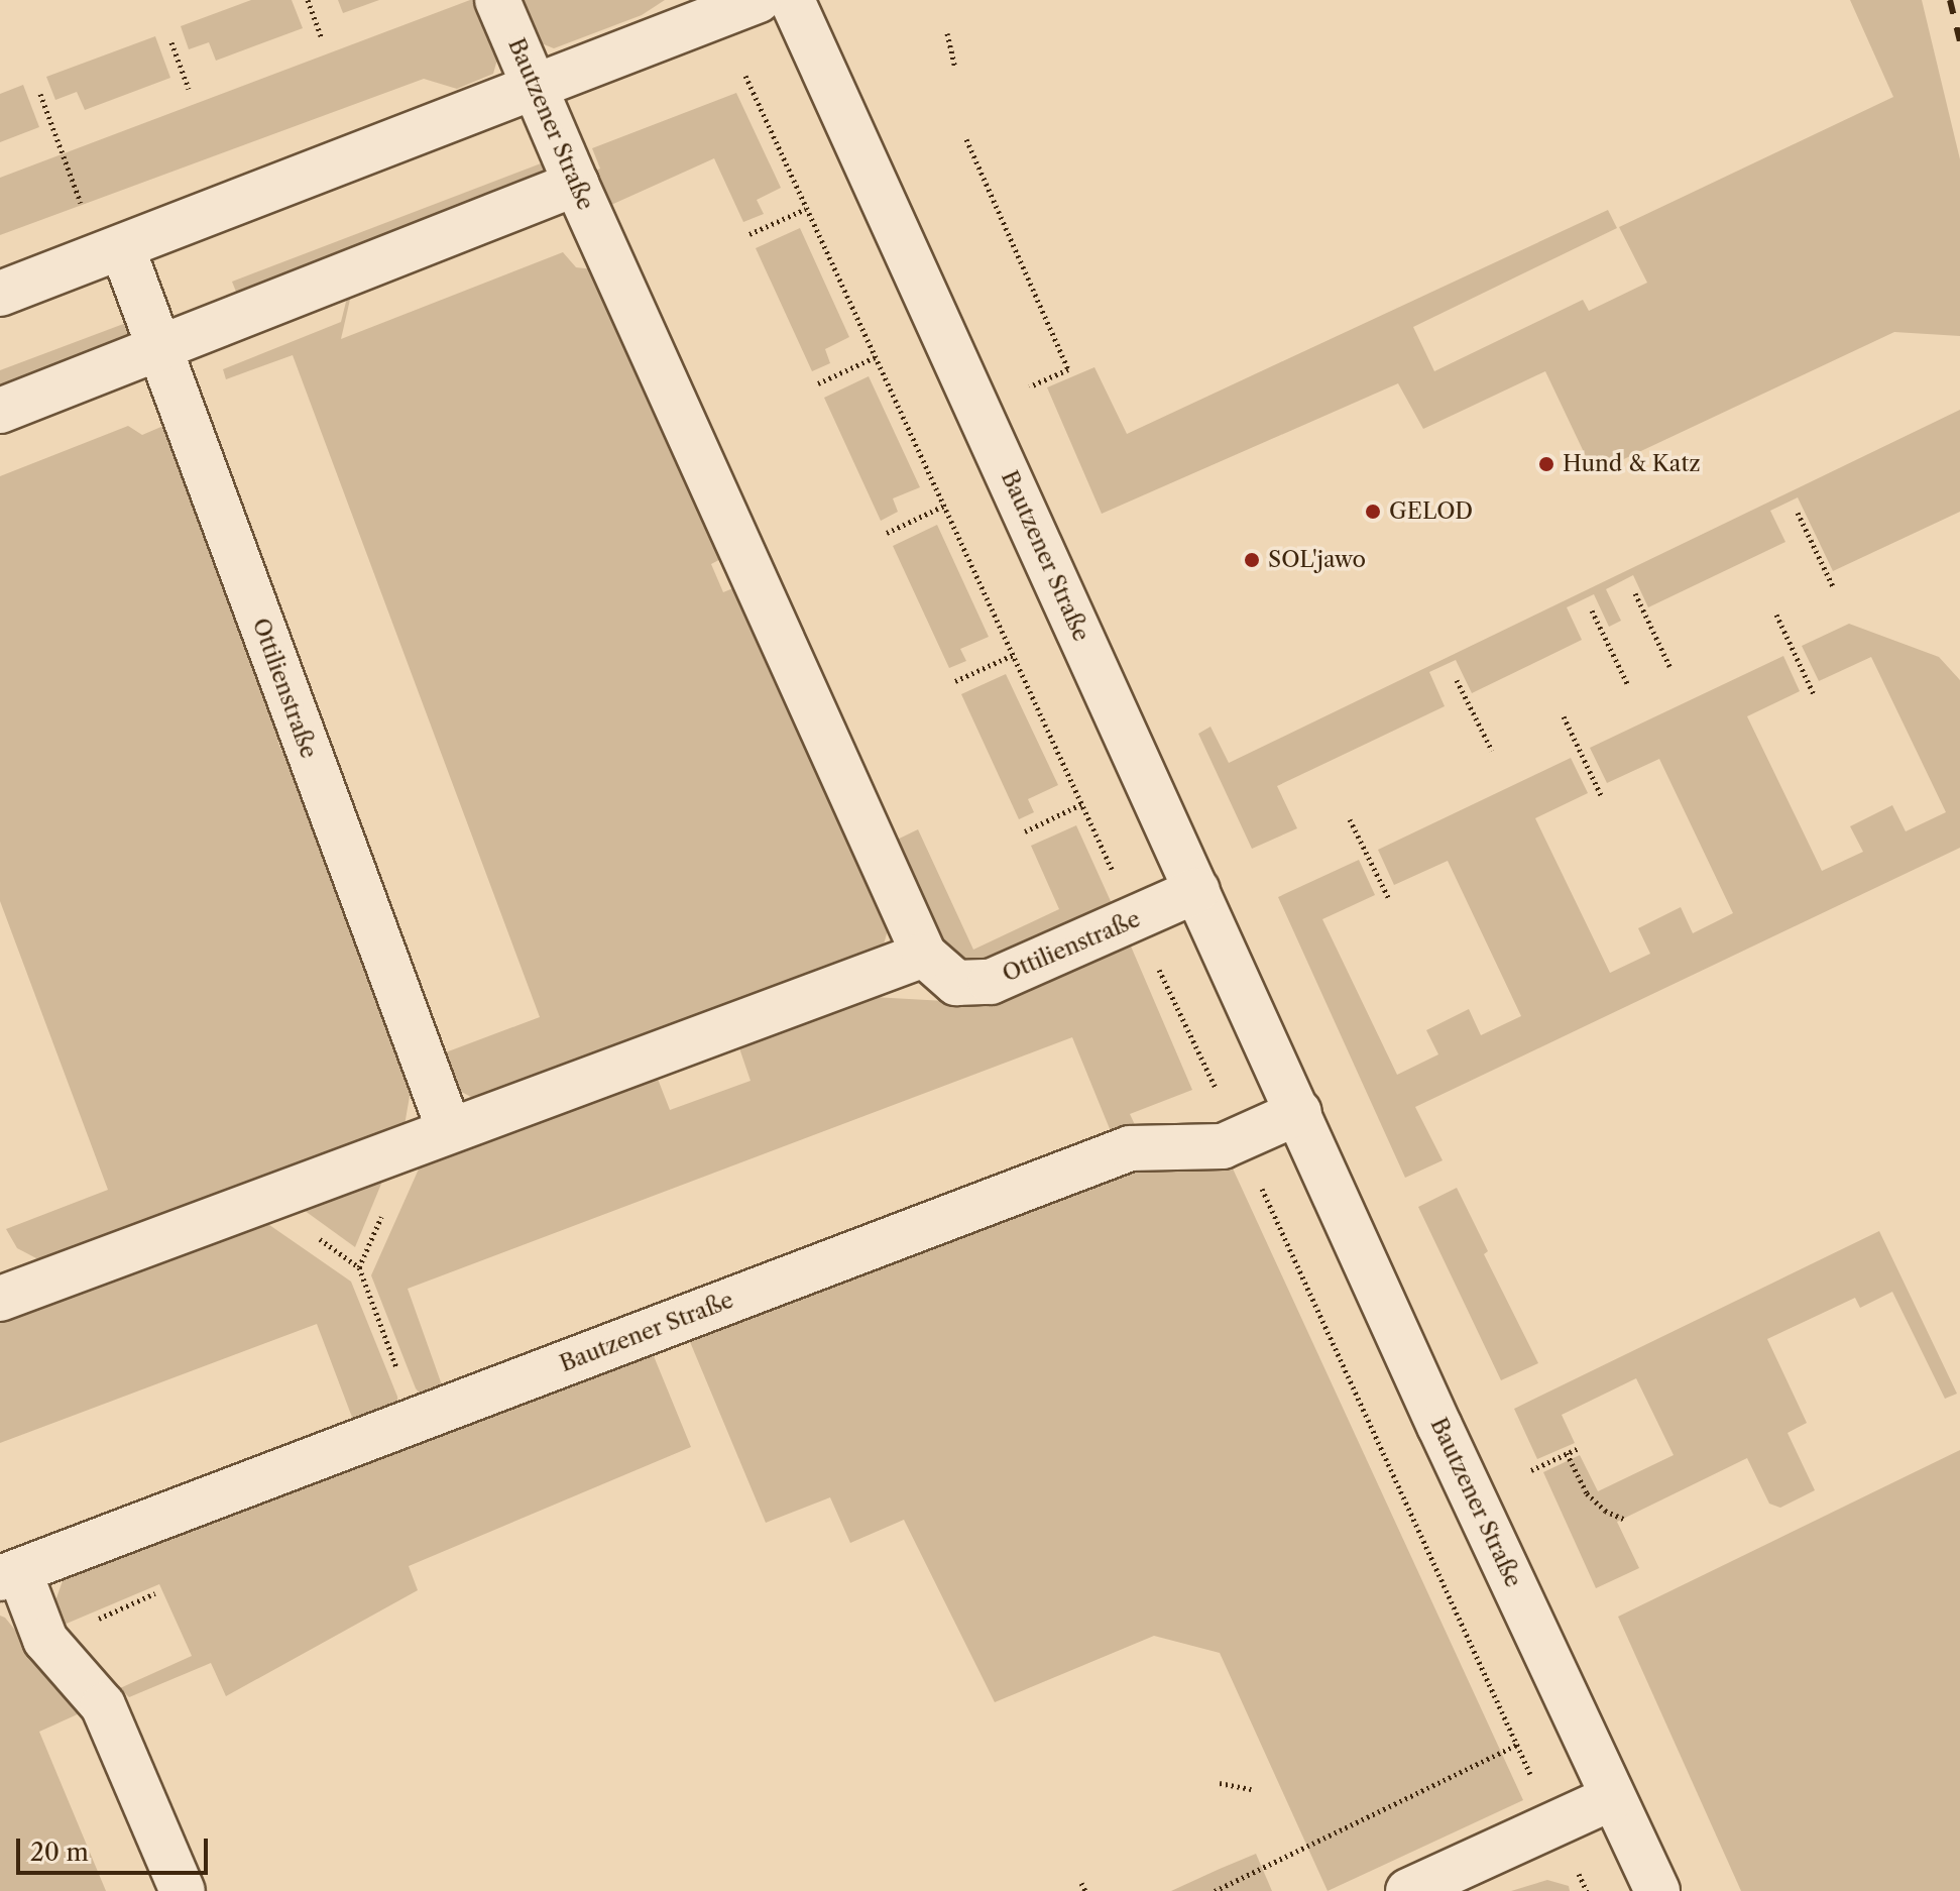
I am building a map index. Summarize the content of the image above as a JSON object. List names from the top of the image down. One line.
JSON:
{"streets":{"street":["Bautzener Straße","Ottilienstraße"]},"crossings":[["Bautzener Straße","Ottilienstraße"]],"places":["Hund & Katz","GELOD","SOL'jawo"],"scale_bar":"20 m"}
